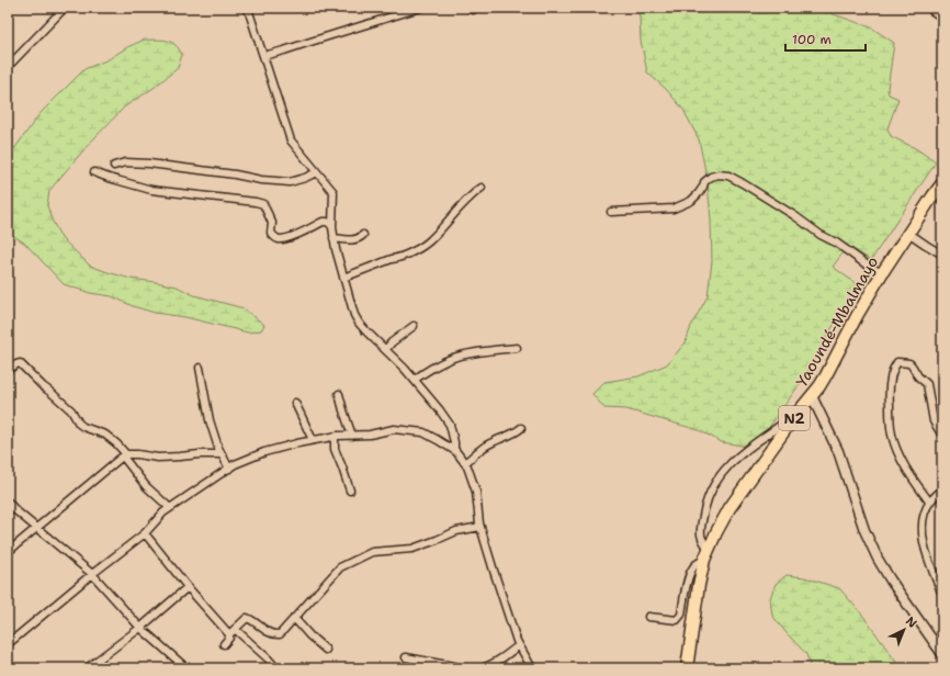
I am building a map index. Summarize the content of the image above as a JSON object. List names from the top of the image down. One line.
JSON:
{"streets":{"highway":["Yaoundé-Mbalmayo","N2"]},"scale_bar":"100 m","north":"top right"}
